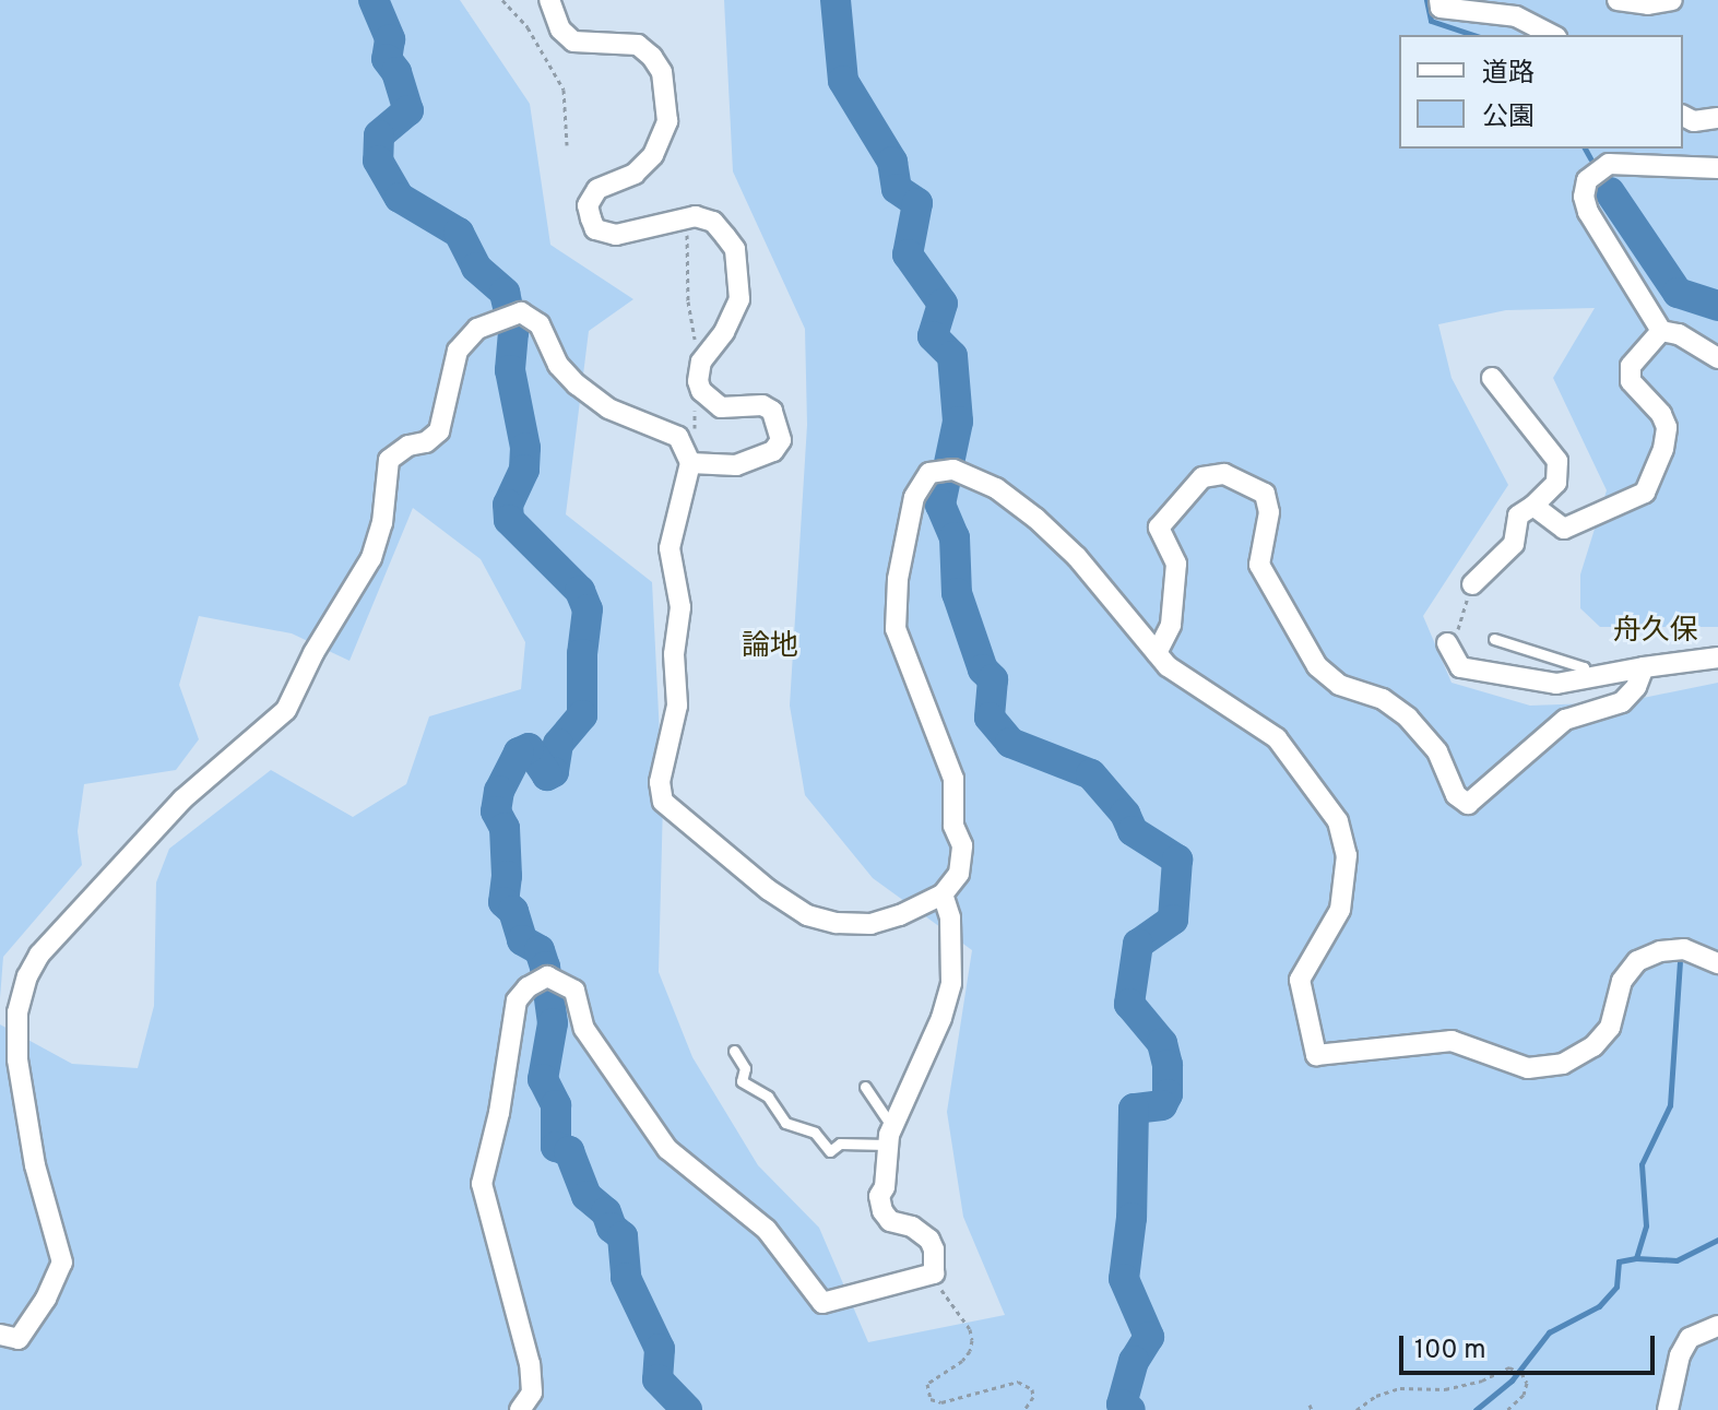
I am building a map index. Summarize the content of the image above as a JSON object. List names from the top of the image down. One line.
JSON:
{"districts":["舟久保","論地"],"legend":["道路","公園"],"scale_bar":"100 m"}
